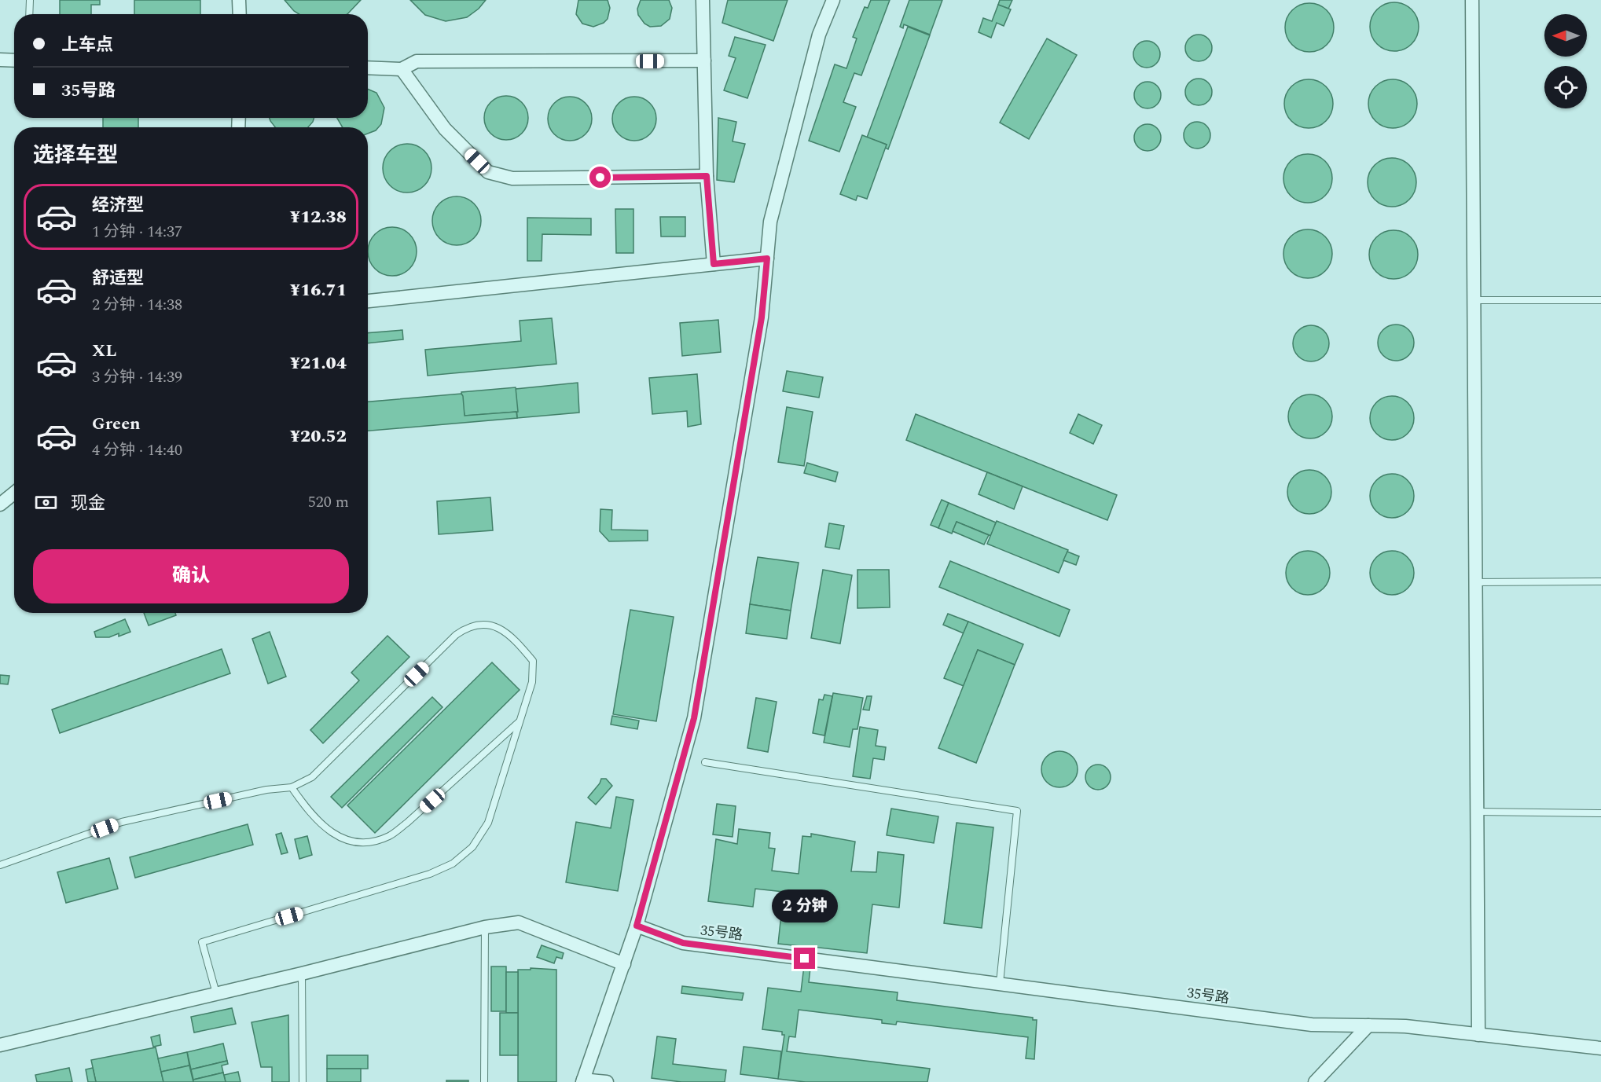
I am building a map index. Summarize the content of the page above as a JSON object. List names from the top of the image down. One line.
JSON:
{"streets":{"street":["35号路"]},"north":"left","page":{"banner":["上车点","35号路"],"heading":"选择车型","list":[{"name":"经济型","note":"1 分钟 · 14:37","value":"¥12.38"},{"name":"舒适型","note":"2 分钟 · 14:38","value":"¥16.71"},{"name":"XL","note":"3 分钟 · 14:39","value":"¥21.04"},{"name":"Green","note":"4 分钟 · 14:40","value":"¥20.52"}],"pay":["现金","520 m"],"buttons":"确认","bubble":"2 分钟"}}
